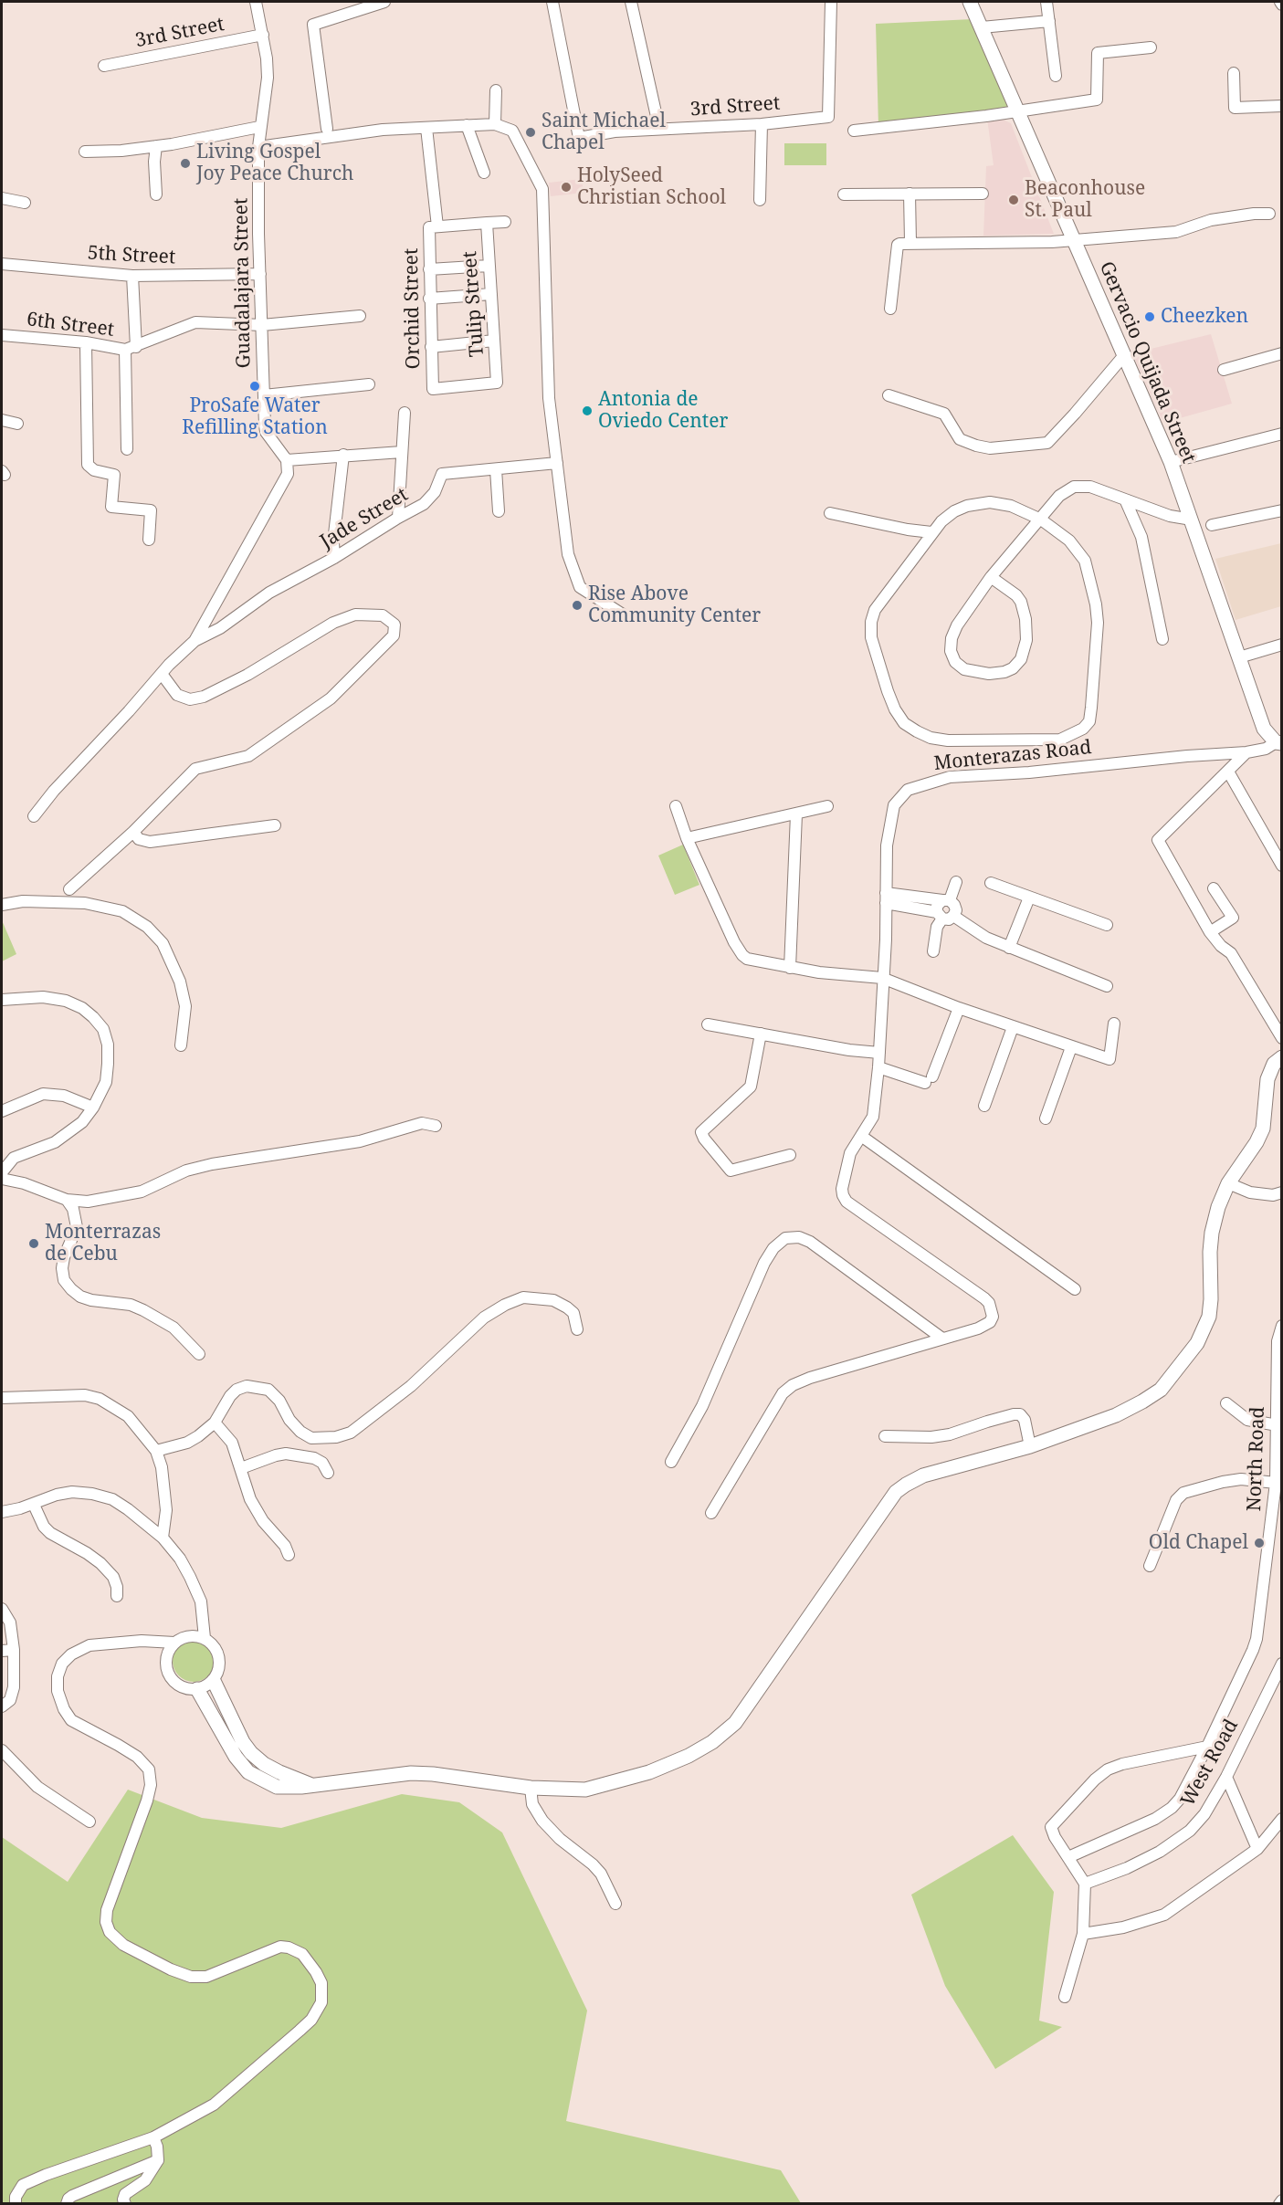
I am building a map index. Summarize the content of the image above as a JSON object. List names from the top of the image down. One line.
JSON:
{"streets":{"street":["3rd Street","5th Street","Guadalajara Street","Tulip Street","Orchid Street","6th Street","Gervacio Quijada Street","Jade Street","Monterazas Road","North Road","West Road"]},"crossings":[["3rd Street","Guadalajara Street"],["5th Street","Guadalajara Street"],["Guadalajara Street","6th Street"],["Tulip Street","Orchid Street"],["Gervacio Quijada Street","Monterazas Road"]],"places":["Saint Michael Chapel","Living Gospel Joy Peace Church","HolySeed Christian School","Beaconhouse St. Paul","Cheezken","ProSafe Water Refilling Station","Antonia de Oviedo Center","Rise Above Community Center","Monterrazas de Cebu","Old Chapel"]}
